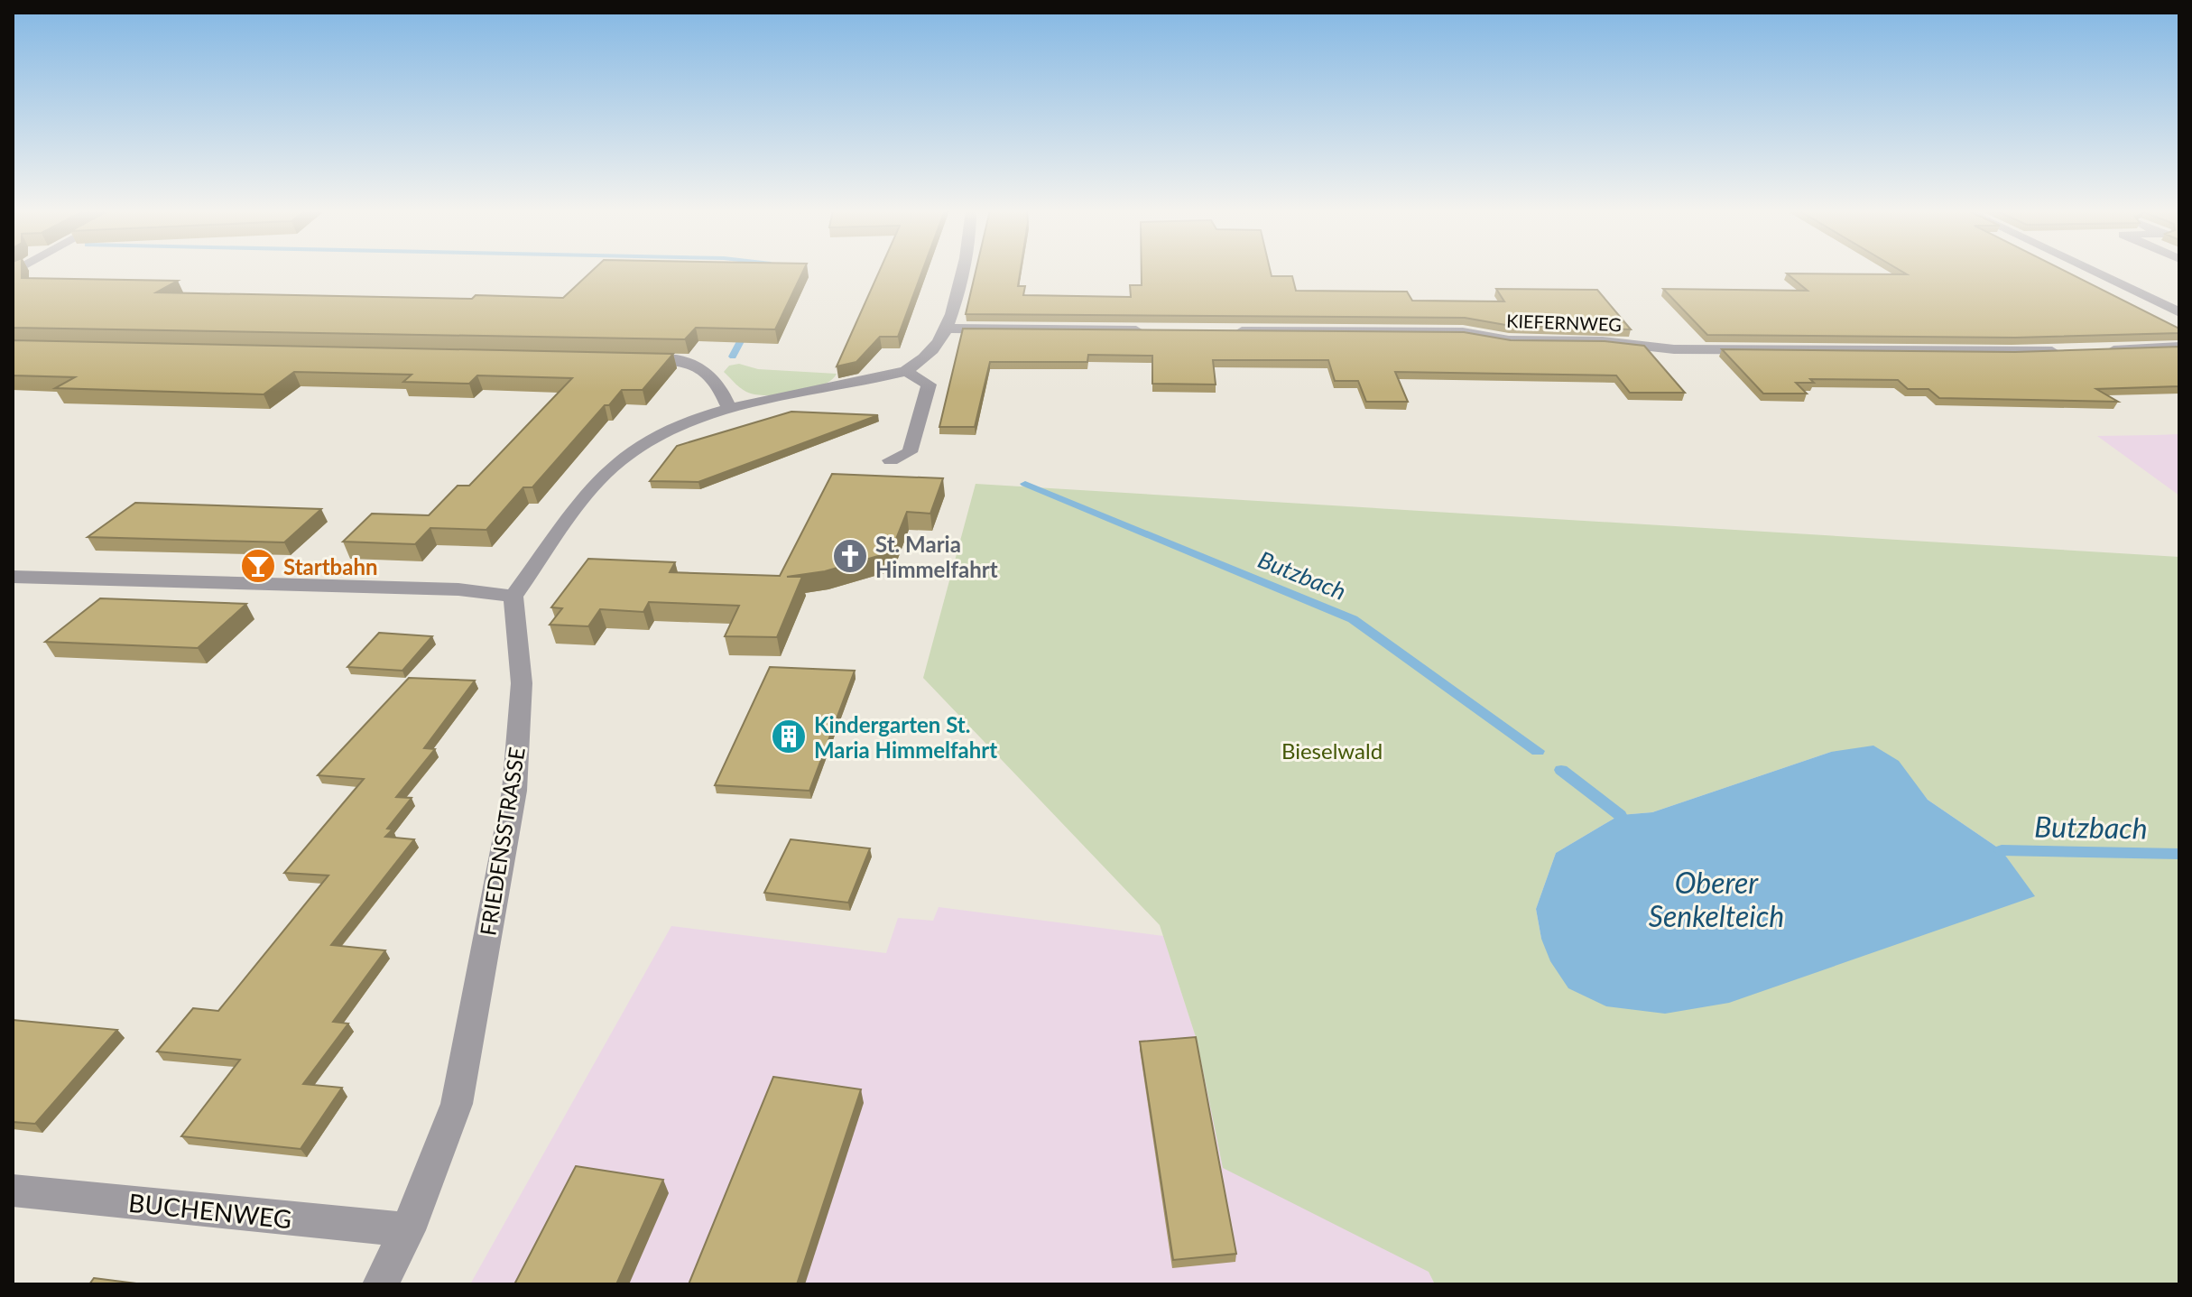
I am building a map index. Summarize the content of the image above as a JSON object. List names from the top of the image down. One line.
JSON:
{"streets":{"street":["KIEFERNWEG","FRIEDENSSTRASSE","BUCHENWEG"]},"crossings":[["FRIEDENSSTRASSE","BUCHENWEG"]],"water":["Butzbach","Oberer Senkelteich"],"parks":["Bieselwald"],"places":{"church":["St. Maria Himmelfahrt"],"bar":["Startbahn"],"building":["Kindergarten St. Maria Himmelfahrt"]}}
